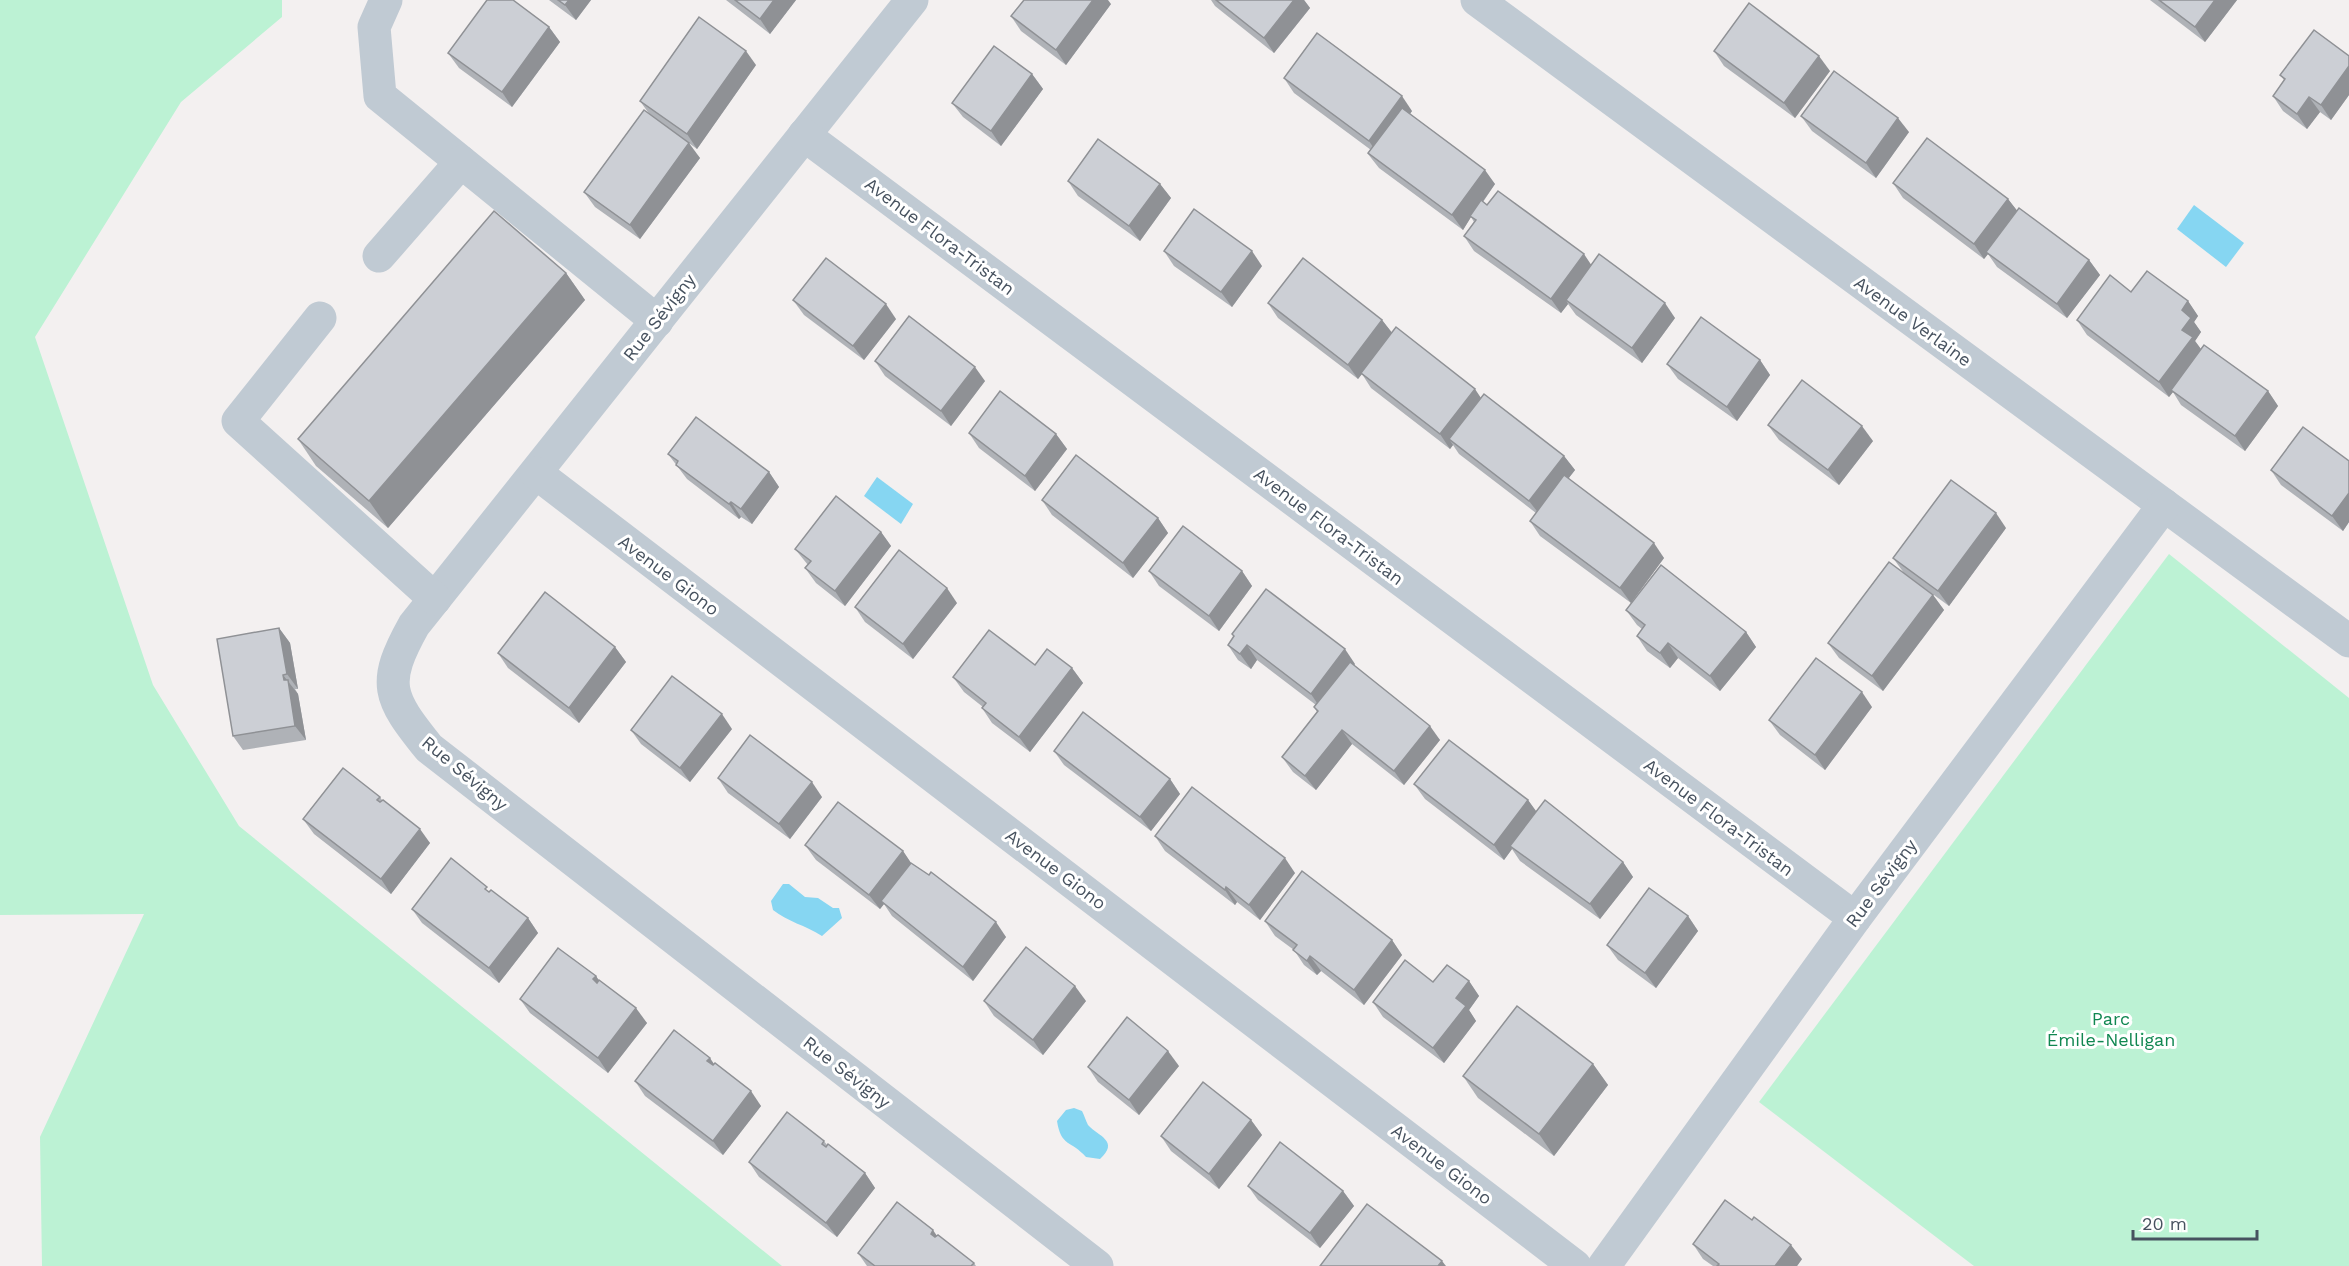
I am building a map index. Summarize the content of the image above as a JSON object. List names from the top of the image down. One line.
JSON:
{"streets":{"street":["Avenue Flora-Tristan","Rue Sévigny","Avenue Verlaine","Avenue Giono"]},"crossings":[["Avenue Flora-Tristan","Rue Sévigny"],["Rue Sévigny","Avenue Verlaine"],["Rue Sévigny","Avenue Giono"]],"parks":["Parc Émile-Nelligan"],"scale_bar":"20 m"}
